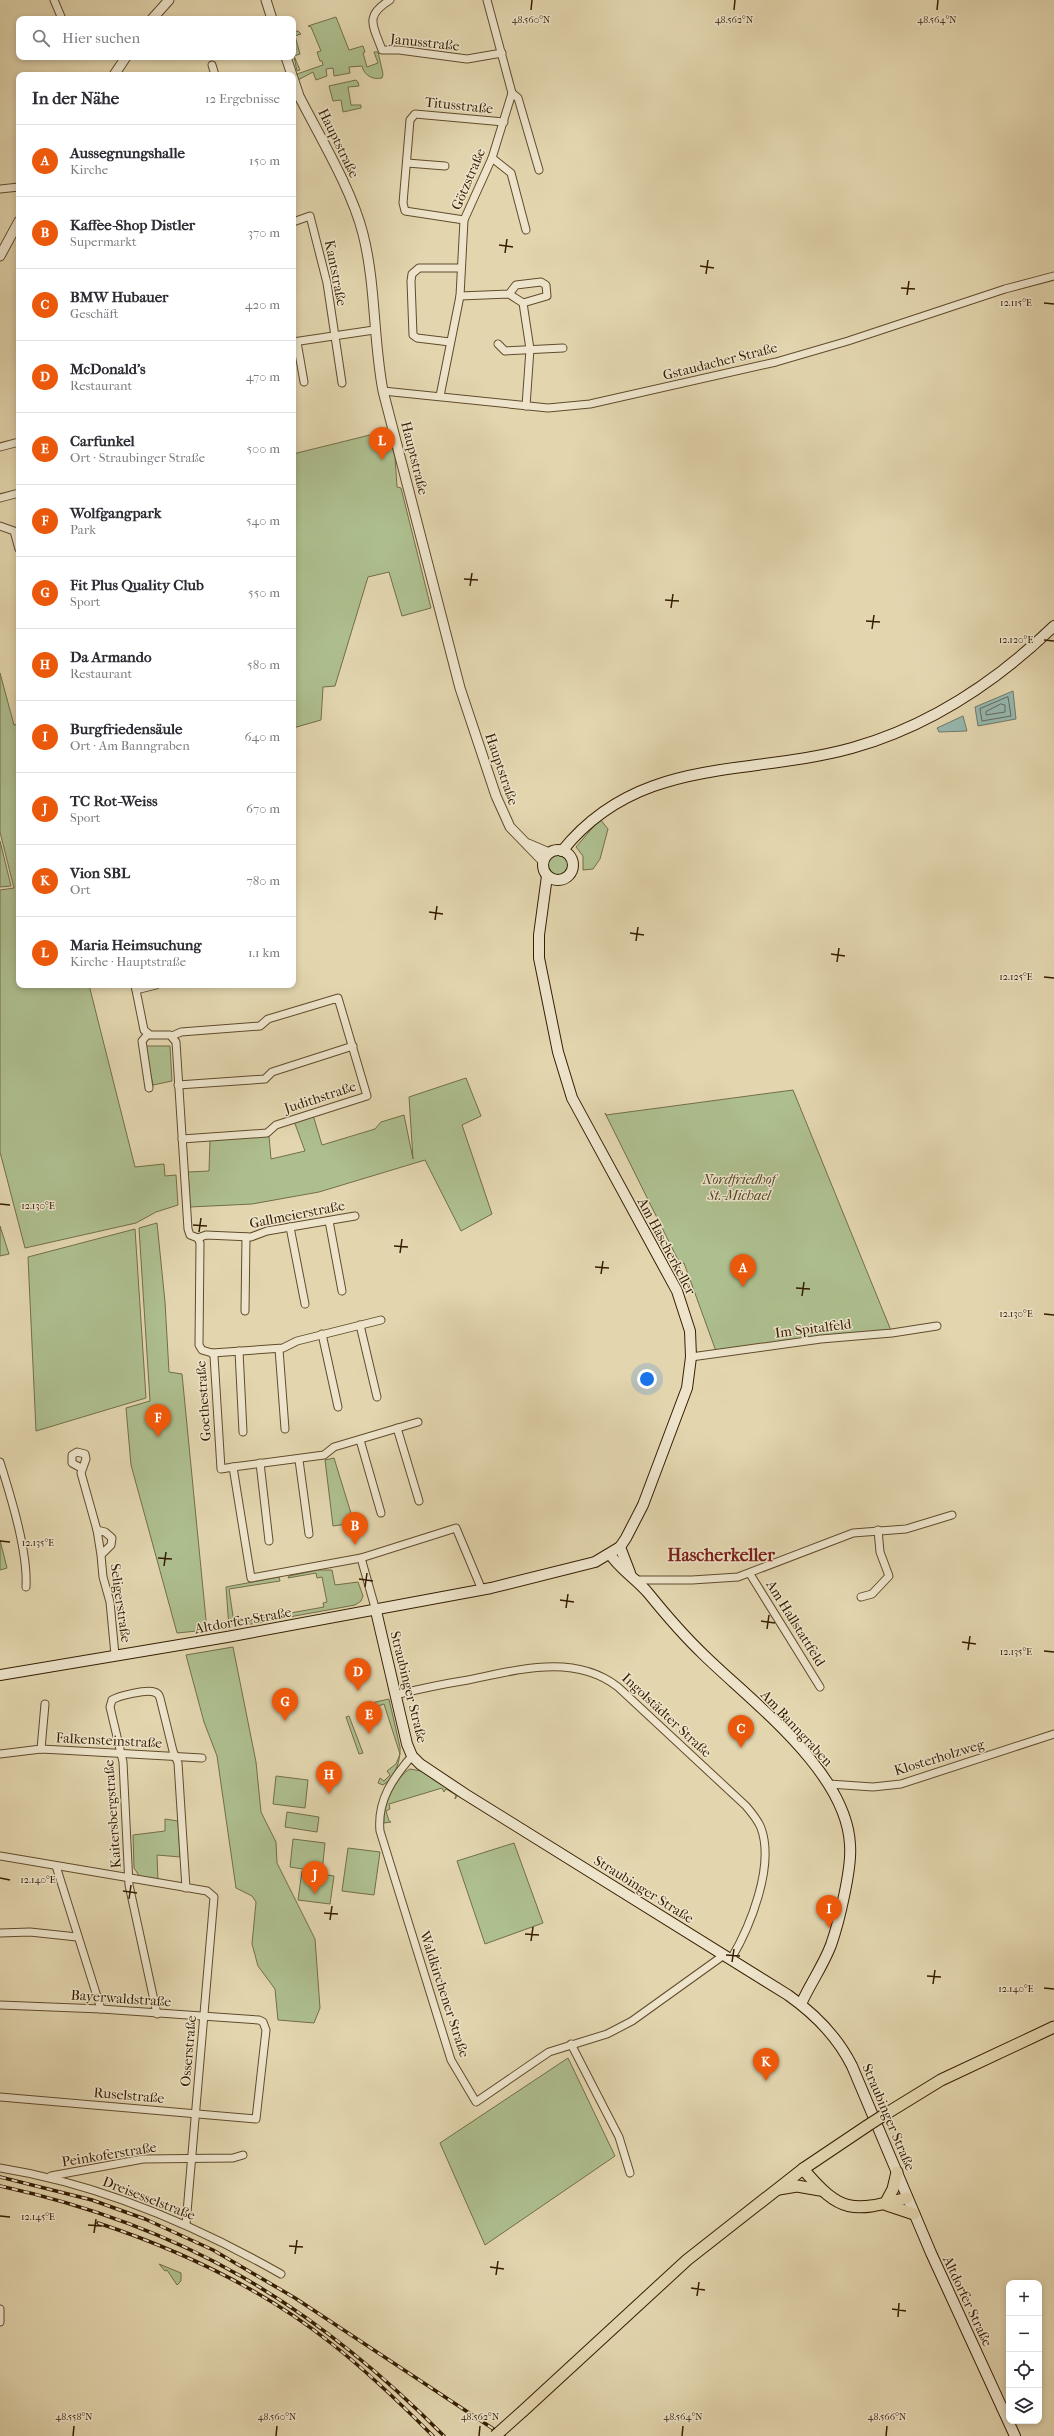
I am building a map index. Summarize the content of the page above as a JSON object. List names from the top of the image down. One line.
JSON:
{"streets":{"main road":["Am Hascherkeller","Altdorfer Straße","Straubinger Straße","Am Banngraben"],"street":["Janusstraße","Titusstraße","Hauptstraße","Götzstraße","Kantstraße","Gstaudacher Straße","Judithstraße","Gallmeierstraße","Im Spitalfeld","Goethestraße","Seligerstraße","Am Hallstattfeld","Ingolstädter Straße","Falkensteinstraße","Klosterholzweg","Kaitersbergstraße","Waldkirchener Straße","Bayerwaldstraße","Osserstraße","Ruselstraße","Peinkoferstraße","Dreisesselstraße"]},"crossings":[["Janusstraße","Götzstraße"],["Titusstraße","Götzstraße"],["Hauptstraße","Gstaudacher Straße"],["Hauptstraße","Am Hascherkeller"],["Götzstraße","Gstaudacher Straße"],["Judithstraße","Goethestraße"],["Gallmeierstraße","Goethestraße"],["Am Hascherkeller","Im Spitalfeld"],["Am Hascherkeller","Altdorfer Straße"],["Am Hascherkeller","Am Banngraben"],["Seligerstraße","Altdorfer Straße"],["Altdorfer Straße","Straubinger Straße"],["Straubinger Straße","Ingolstädter Straße"],["Straubinger Straße","Am Banngraben"],["Straubinger Straße","Waldkirchener Straße"],["Ingolstädter Straße","Waldkirchener Straße"],["Am Banngraben","Klosterholzweg"],["Falkensteinstraße","Kaitersbergstraße"],["Falkensteinstraße","Osserstraße"],["Kaitersbergstraße","Bayerwaldstraße"],["Bayerwaldstraße","Osserstraße"],["Bayerwaldstraße","Ruselstraße"],["Osserstraße","Ruselstraße"],["Osserstraße","Peinkoferstraße"],["Osserstraße","Dreisesselstraße"],["Peinkoferstraße","Dreisesselstraße"]],"districts":["Hascherkeller"],"parks":["Nordfriedhof St.-Michael"],"page":{"search":"Hier suchen","heading":["In der Nähe","12 Ergebnisse"],"list":[{"mark":"A","name":"Aussegnungshalle","note":"Kirche","value":"150 m"},{"mark":"B","name":"Kaffee-Shop Distler","note":"Supermarkt","value":"370 m"},{"mark":"C","name":"BMW Hubauer","note":"Geschäft","value":"420 m"},{"mark":"D","name":"McDonald's","note":"Restaurant","value":"470 m"},{"mark":"E","name":"Carfunkel","note":"Ort · Straubinger Straße","value":"500 m"},{"mark":"F","name":"Wolfgangpark","note":"Park","value":"540 m"},{"mark":"G","name":"Fit Plus Quality Club","note":"Sport","value":"550 m"},{"mark":"H","name":"Da Armando","note":"Restaurant","value":"580 m"},{"mark":"I","name":"Burgfriedensäule","note":"Ort · Am Banngraben","value":"640 m"},{"mark":"J","name":"TC Rot-Weiss","note":"Sport","value":"670 m"},{"mark":"K","name":"Vion SBL","note":"Ort","value":"780 m"},{"mark":"L","name":"Maria Heimsuchung","note":"Kirche · Hauptstraße","value":"1.1 km"}],"pins":["L","A","F","B","D","G","E","C","H","J","I","K"],"map_buttons":["+","−"]},"coordinates":["48.560°N","48.562°N","48.564°N","12.115°E","12.120°E","12.125°E","12.130°E","12.135°E","12.140°E","12.145°E","48.558°N","48.566°N"]}
